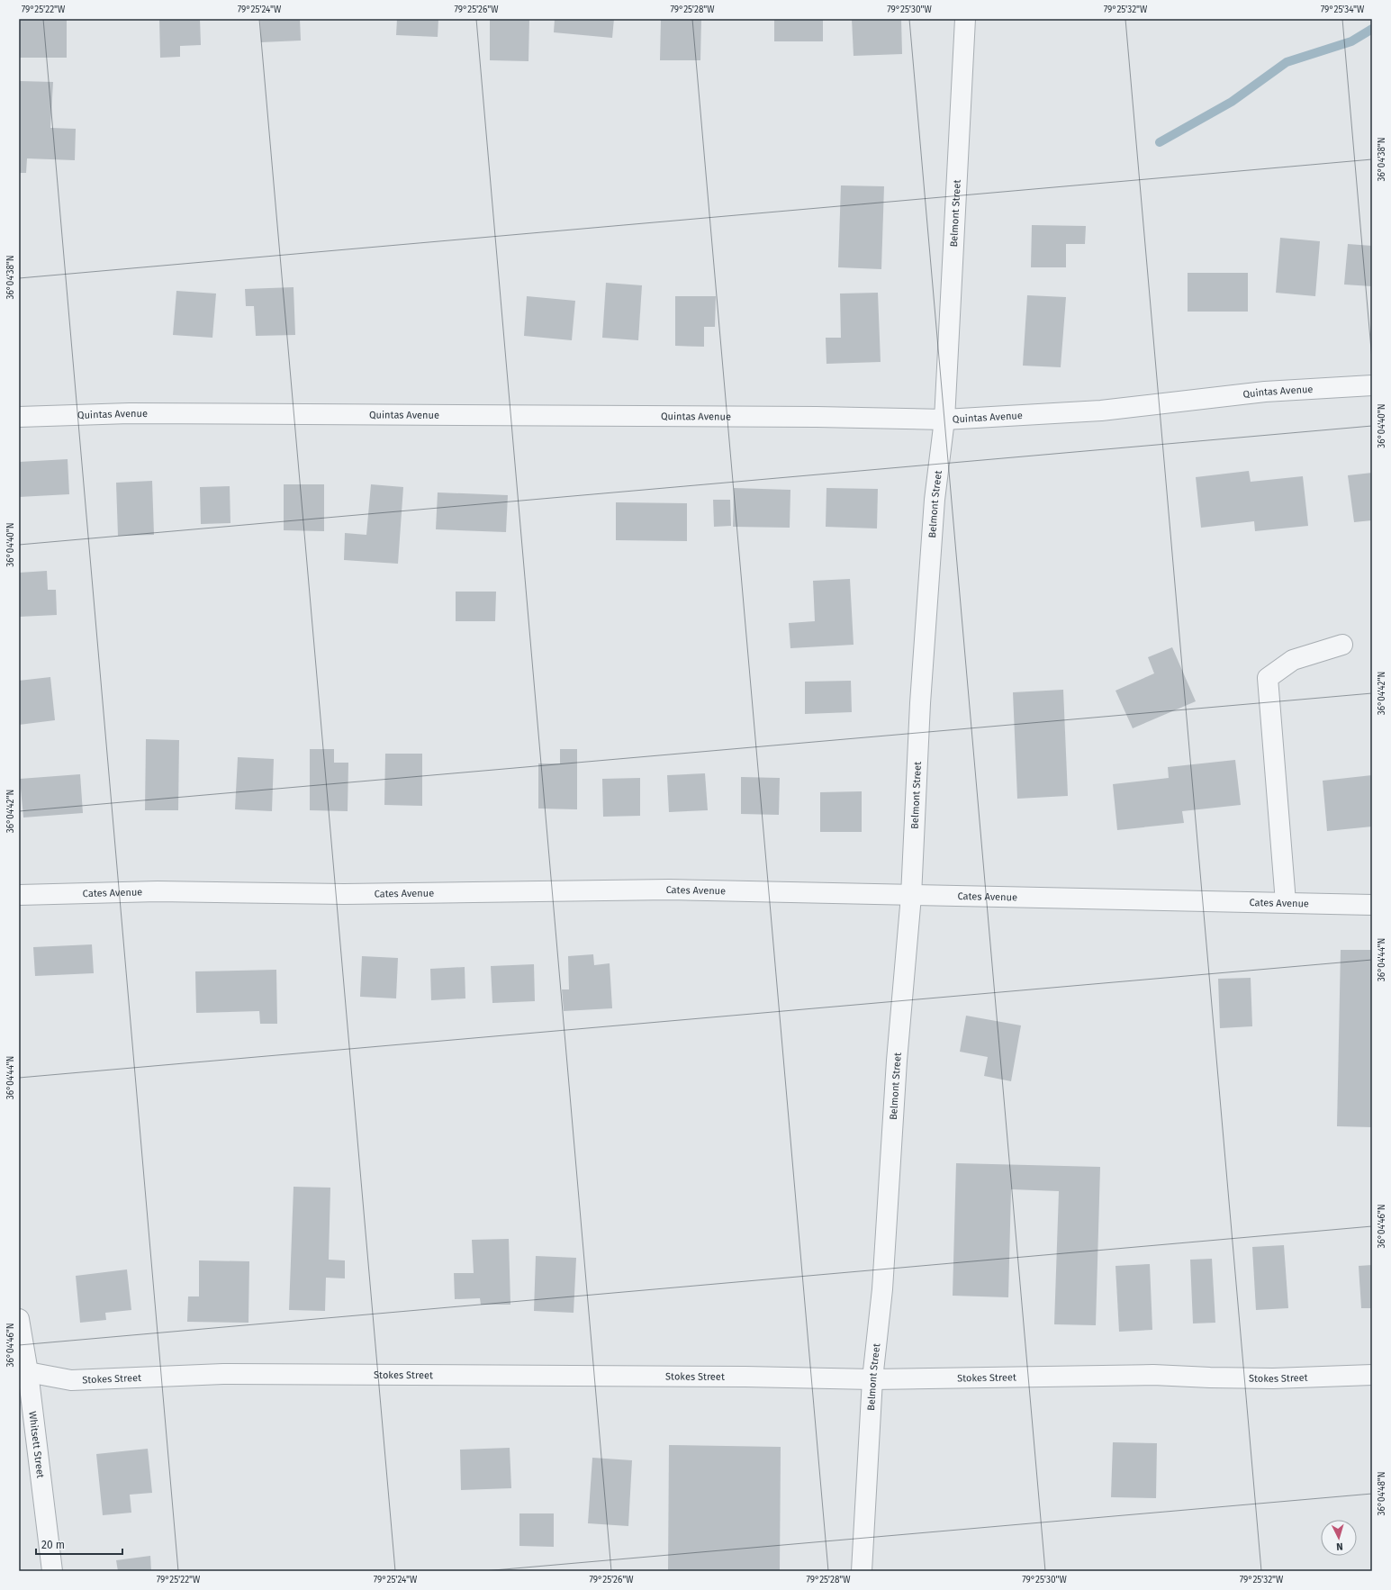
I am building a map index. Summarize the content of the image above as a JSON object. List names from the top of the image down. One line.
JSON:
{"streets":{"street":["Belmont Street","Quintas Avenue","Cates Avenue","Stokes Street","Whitsett Street"]},"crossings":[["Belmont Street","Quintas Avenue"],["Belmont Street","Cates Avenue"],["Belmont Street","Stokes Street"],["Stokes Street","Whitsett Street"]],"scale_bar":"20 m","north":"bottom","coordinates":["79°25'22\"W","79°25'24\"W","79°25'26\"W","79°25'28\"W","79°25'30\"W","79°25'32\"W","79°25'34\"W","36°04'38\"N","36°04'40\"N","36°04'42\"N","36°04'44\"N","36°04'46\"N","36°04'48\"N"]}
